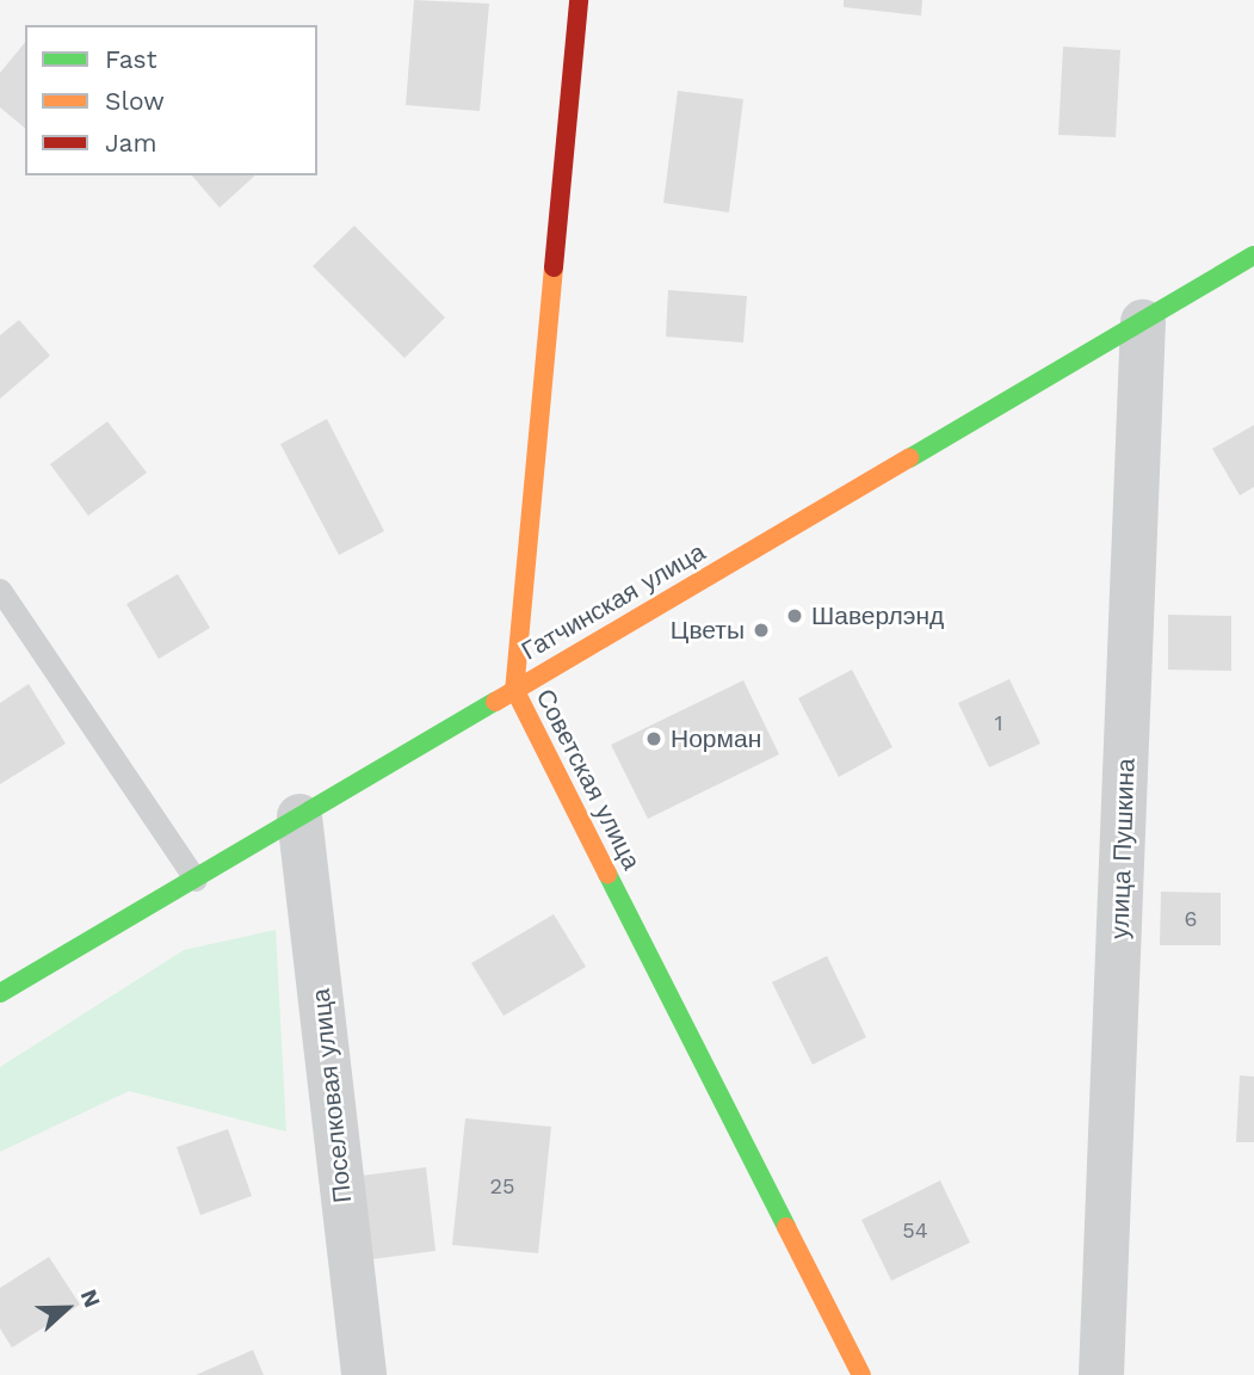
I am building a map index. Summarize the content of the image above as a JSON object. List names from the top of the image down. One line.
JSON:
{"streets":{"main road":["Гатчинская улица","Советская улица"],"street":["улица Пушкина","Поселковая улица"]},"crossings":[["Гатчинская улица","Советская улица"],["Гатчинская улица","улица Пушкина"],["Гатчинская улица","Поселковая улица"]],"places":["Шаверлэнд","Цветы","Норман"],"house_numbers":["1","6","25","54"],"legend":["Fast","Slow","Jam"],"north":"right"}
